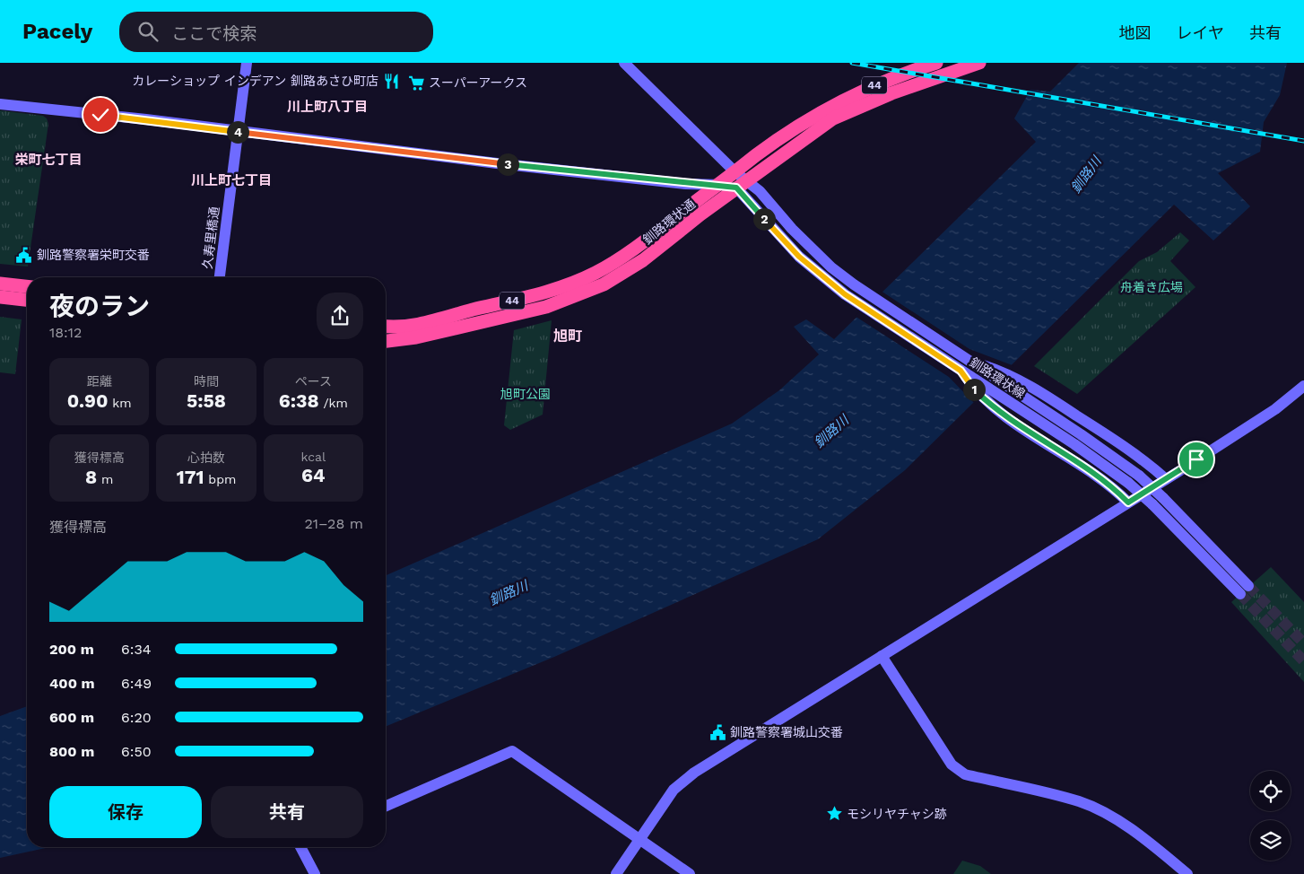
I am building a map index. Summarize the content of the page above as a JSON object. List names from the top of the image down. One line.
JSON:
{"streets":{"highway":["44","釧路環状通"],"street":["久寿里橋通","釧路環状線"]},"crossings":[["釧路環状通","釧路環状線"]],"districts":["川上町八丁目","栄町七丁目","川上町七丁目","旭町"],"water":["釧路川"],"parks":["舟着き広場","旭町公園"],"places":{"restaurant":["カレーショップ インデアン 釧路あさひ町店"],"supermarket":["スーパーアークス"],"public building":["釧路警察署栄町交番","釧路警察署城山交番"],"place":["モシリヤチャシ跡"]},"page":{"header":"Pacely","search":"ここで検索","nav":["地図","レイヤ","共有"],"pins":["4","3","2","1"],"heading":["夜のラン","18:12"],"stats":[["距離","0.90 km"],["時間","5:58"],["ペース","6:38 /km"],["獲得標高","8 m"],["心拍数","171 bpm"],["kcal","64"]],"chart":["獲得標高","21–28 m"],"list":[{"name":"200 m","note":"6:34"},{"name":"400 m","note":"6:49"},{"name":"600 m","note":"6:20"},{"name":"800 m","note":"6:50"}],"buttons":["保存","共有"]}}
